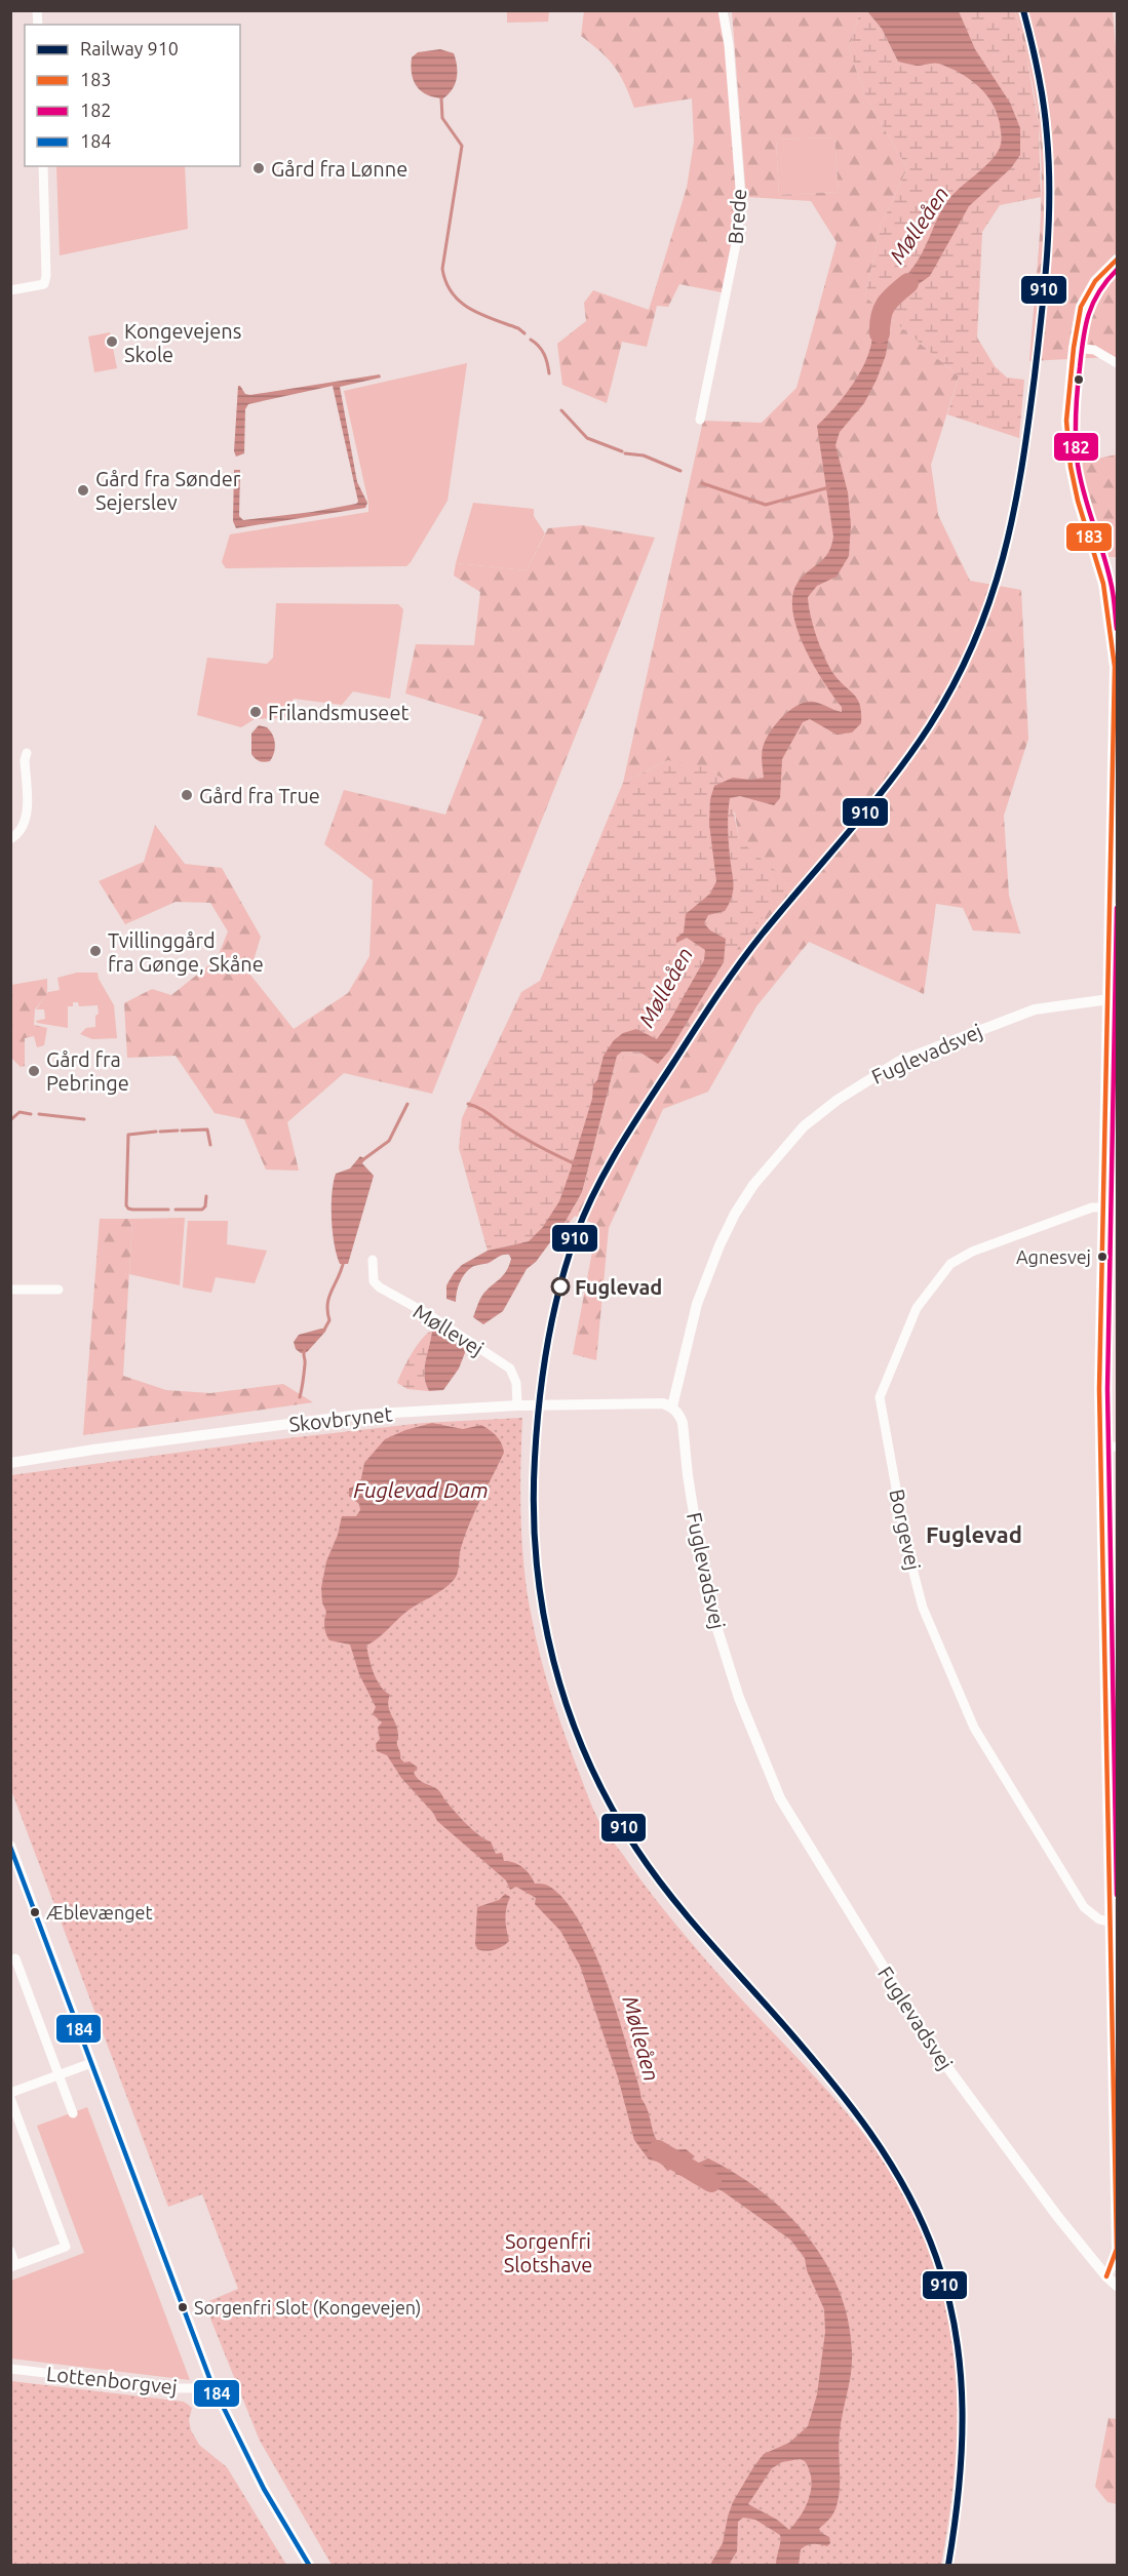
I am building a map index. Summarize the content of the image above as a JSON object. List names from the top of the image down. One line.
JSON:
{"streets":{"street":["Brede","Fuglevadsvej","Møllevej","Skovbrynet","Borgevej","Lottenborgvej"]},"crossings":[["Fuglevadsvej","Skovbrynet"],["Møllevej","Skovbrynet"]],"districts":["Fuglevad"],"water":["Mølleåen","Fuglevad Dam"],"parks":["Sorgenfri Slotshave"],"places":["Gård fra Lønne","Kongevejens Skole","Gård fra Sønder Sejerslev","Frilandsmuseet","Gård fra True","Tvillinggård fra Gønge, Skåne","Gård fra Pebringe","Agnesvej","Fuglevad","Æblevænget","Sorgenfri Slot (Kongevejen)"],"lines":["rail line 910","transit line 183","transit line 182","transit line 184"],"legend":["Railway 910","183","182","184"]}
